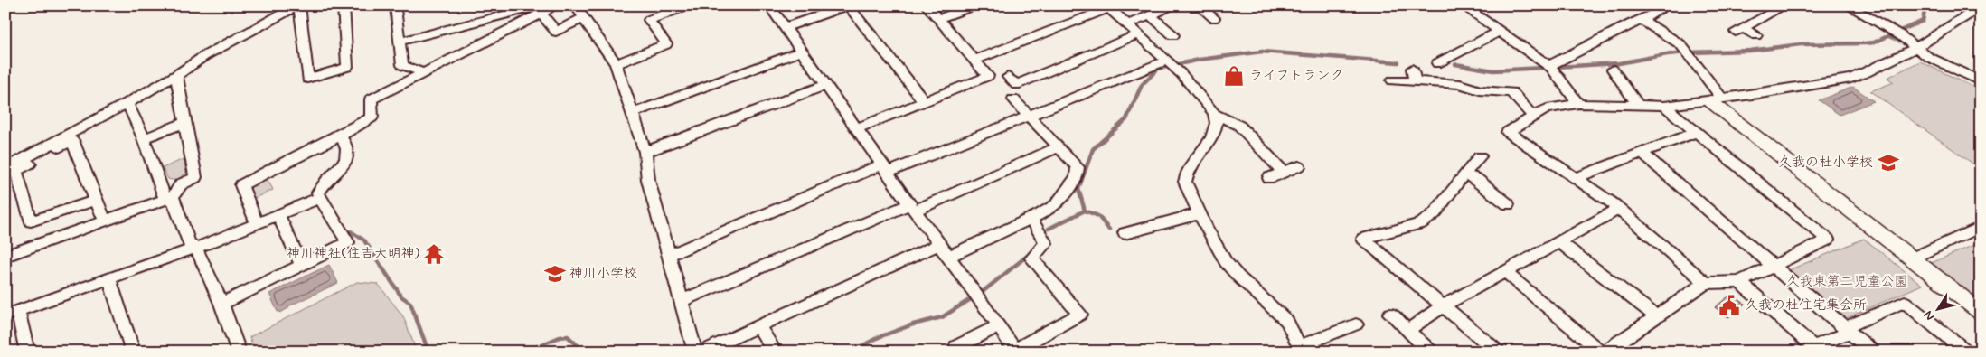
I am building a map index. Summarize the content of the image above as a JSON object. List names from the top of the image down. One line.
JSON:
{"parks":["久我東第二児童公園"],"places":{"shop":["ライフトランク"],"school or university":["久我の杜小学校","神川小学校"],"temple":["神川神社(住吉大明神)"],"public building":["久我の杜住宅集会所"]},"north":"bottom left"}
